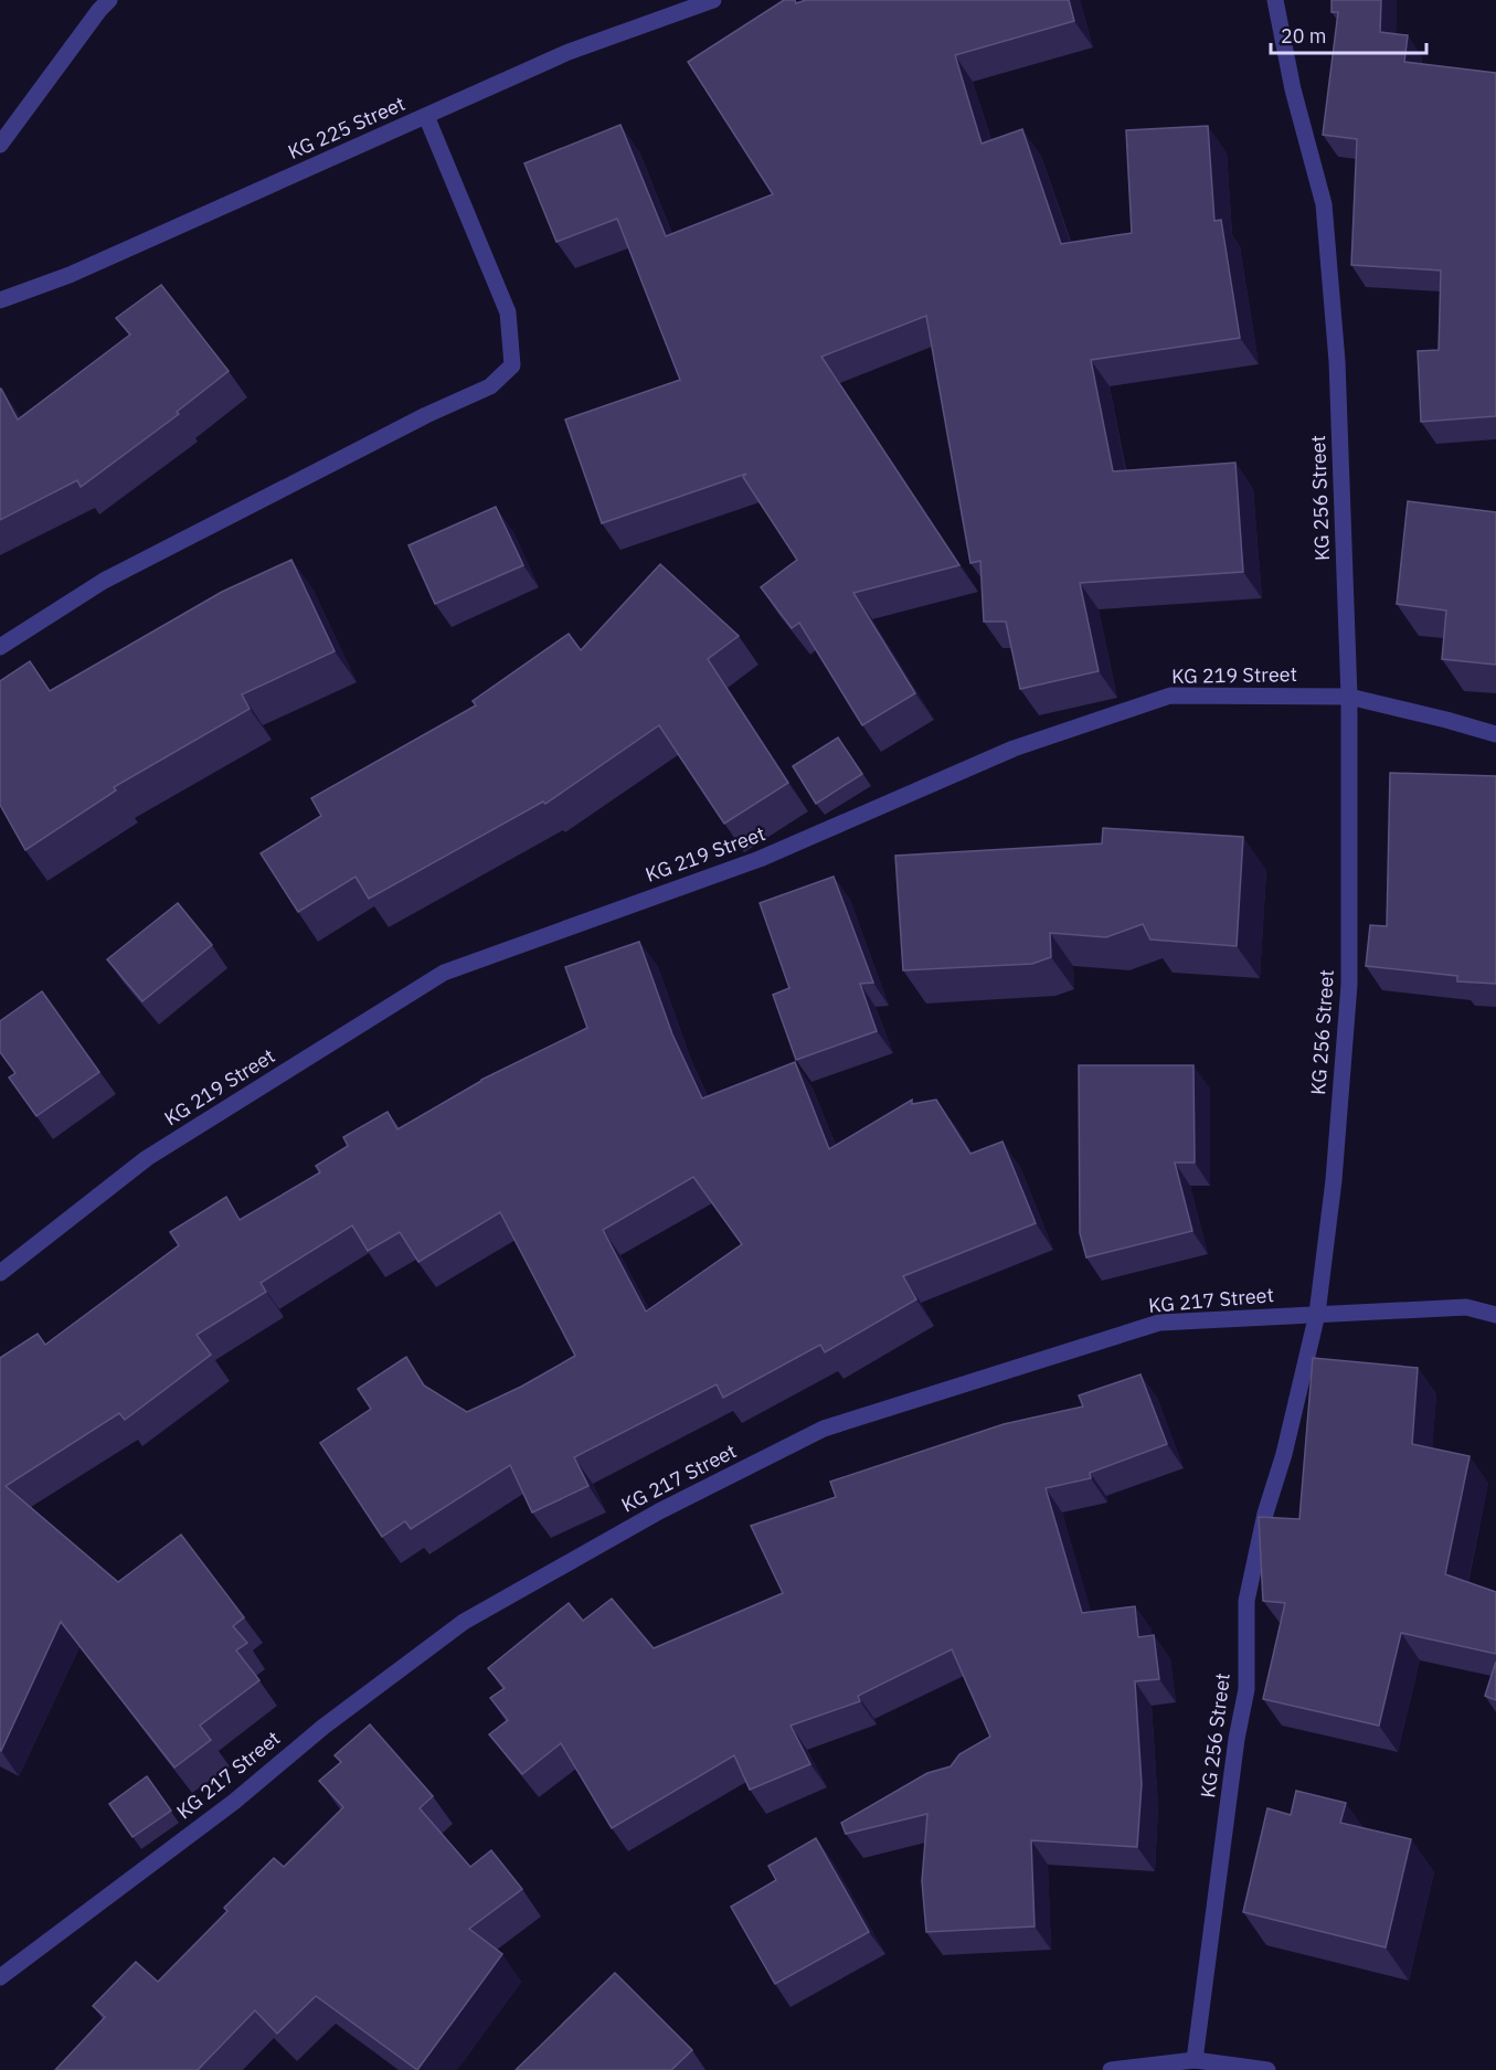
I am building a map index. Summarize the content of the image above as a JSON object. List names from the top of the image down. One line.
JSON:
{"streets":{"street":["KG 225 Street","KG 256 Street","KG 219 Street","KG 217 Street"]},"crossings":[["KG 256 Street","KG 219 Street"],["KG 256 Street","KG 217 Street"]],"scale_bar":"20 m"}
